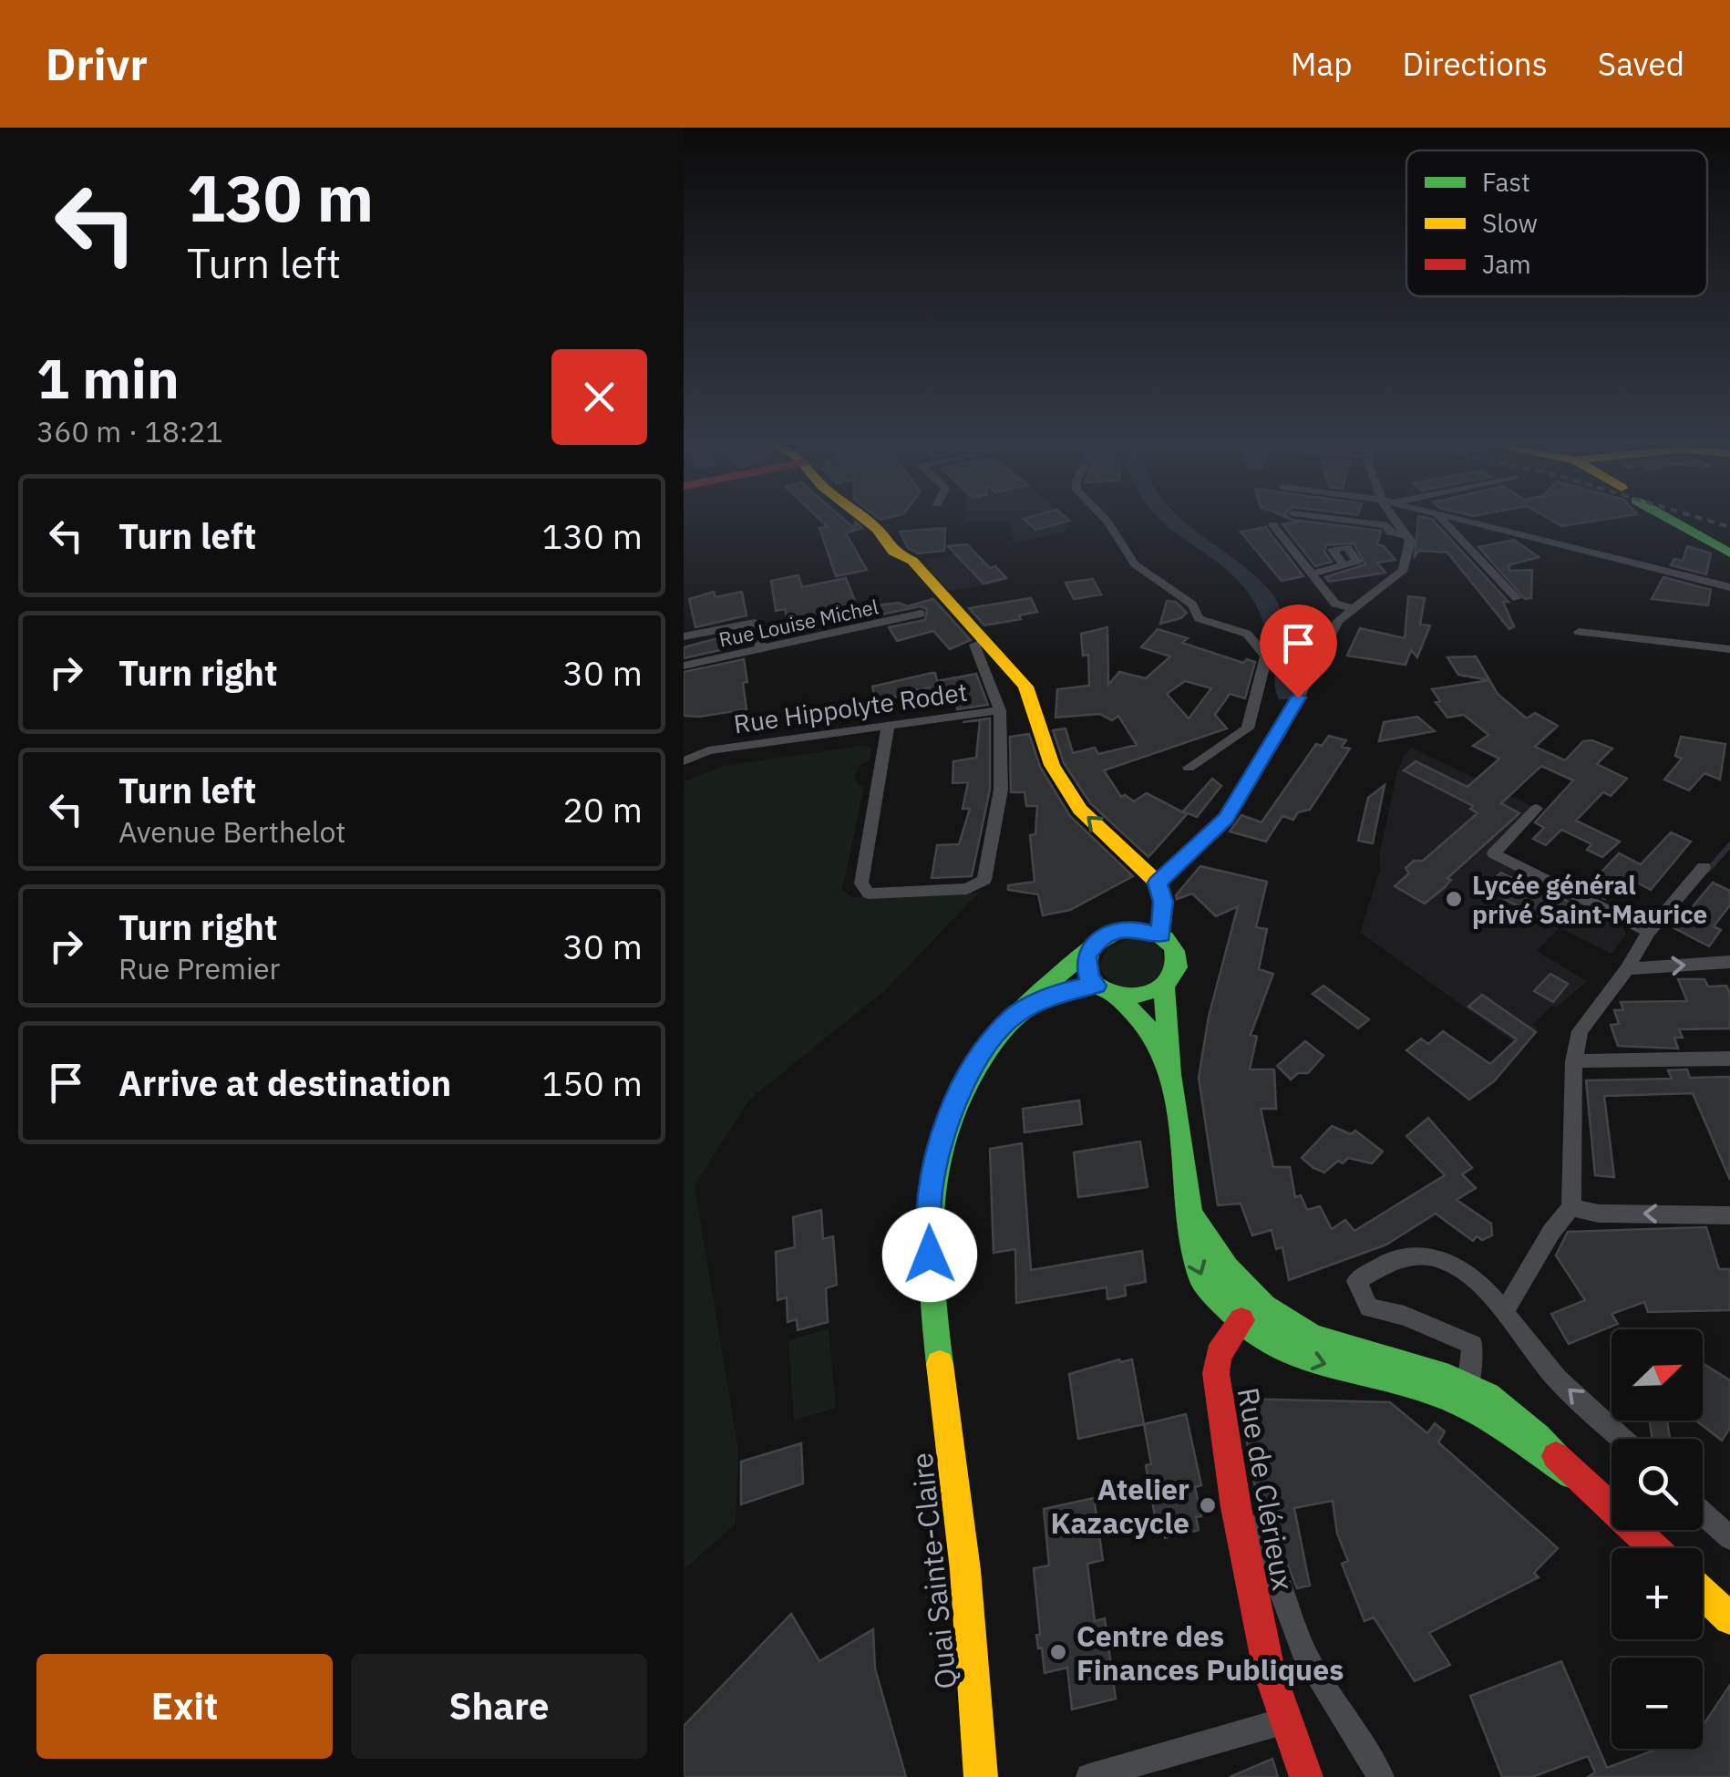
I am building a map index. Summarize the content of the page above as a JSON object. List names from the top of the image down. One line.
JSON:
{"streets":{"main road":["Rue de Clérieux","Quai Sainte-Claire"],"street":["Rue Louise Michel","Rue Hippolyte Rodet"]},"places":["Lycée général privé Saint-Maurice","Atelier Kazacycle","Centre des Finances Publiques"],"legend":["Fast","Slow","Jam"],"north":"top right","page":{"header":"Drivr","nav":["Map","Directions","Saved"],"turn":["130 m","Turn left"],"heading":["1 min","360 m · 18:21"],"list":[{"name":"Turn left","value":"130 m"},{"name":"Turn right","value":"30 m"},{"name":"Turn left","note":"Avenue Berthelot","value":"20 m"},{"name":"Turn right","note":"Rue Premier","value":"30 m"},{"name":"Arrive at destination","value":"150 m"}],"map_buttons":["+","−"],"buttons":["Exit","Share"]}}
